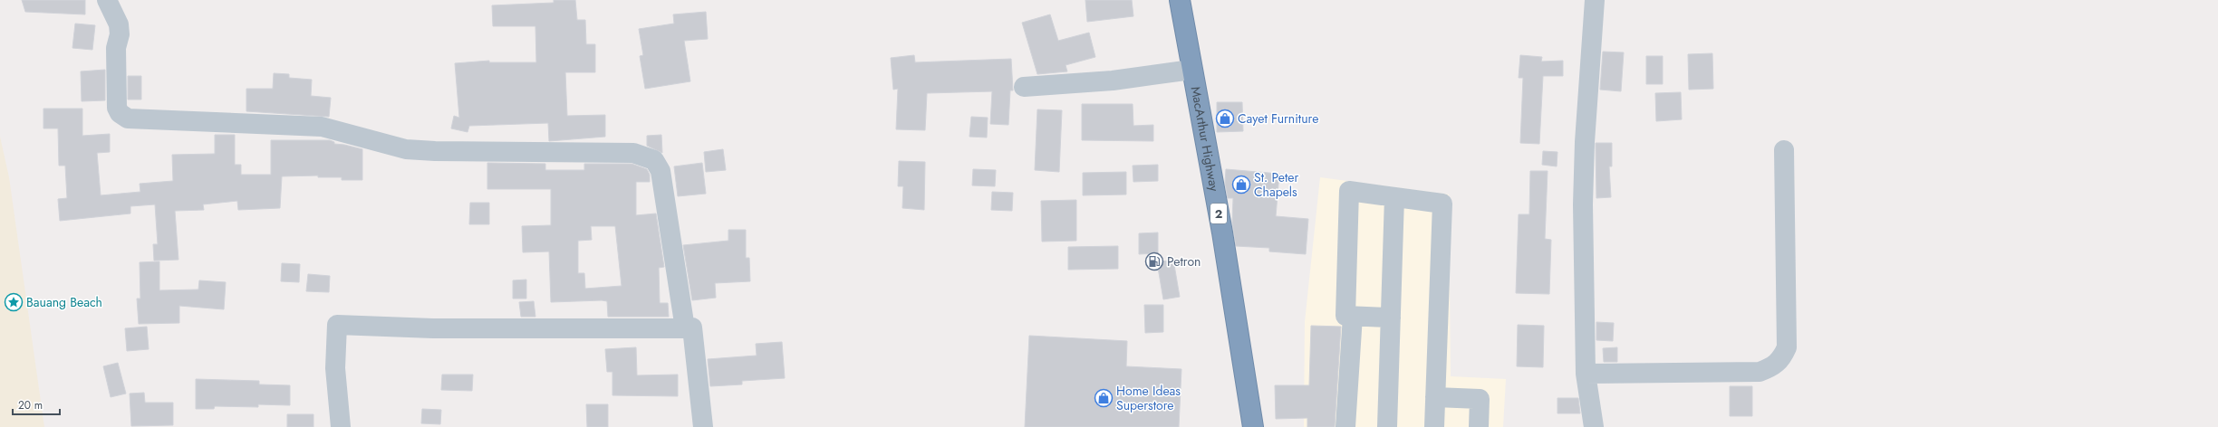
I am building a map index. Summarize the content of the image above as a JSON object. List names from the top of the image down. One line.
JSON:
{"streets":{"highway":["MacArthur Highway","2"]},"places":{"shop":["Cayet Furniture","St. Peter Chapels","Home Ideas Superstore"],"fuel station":["Petron"],"place":["Bauang Beach"]},"scale_bar":"20 m"}
